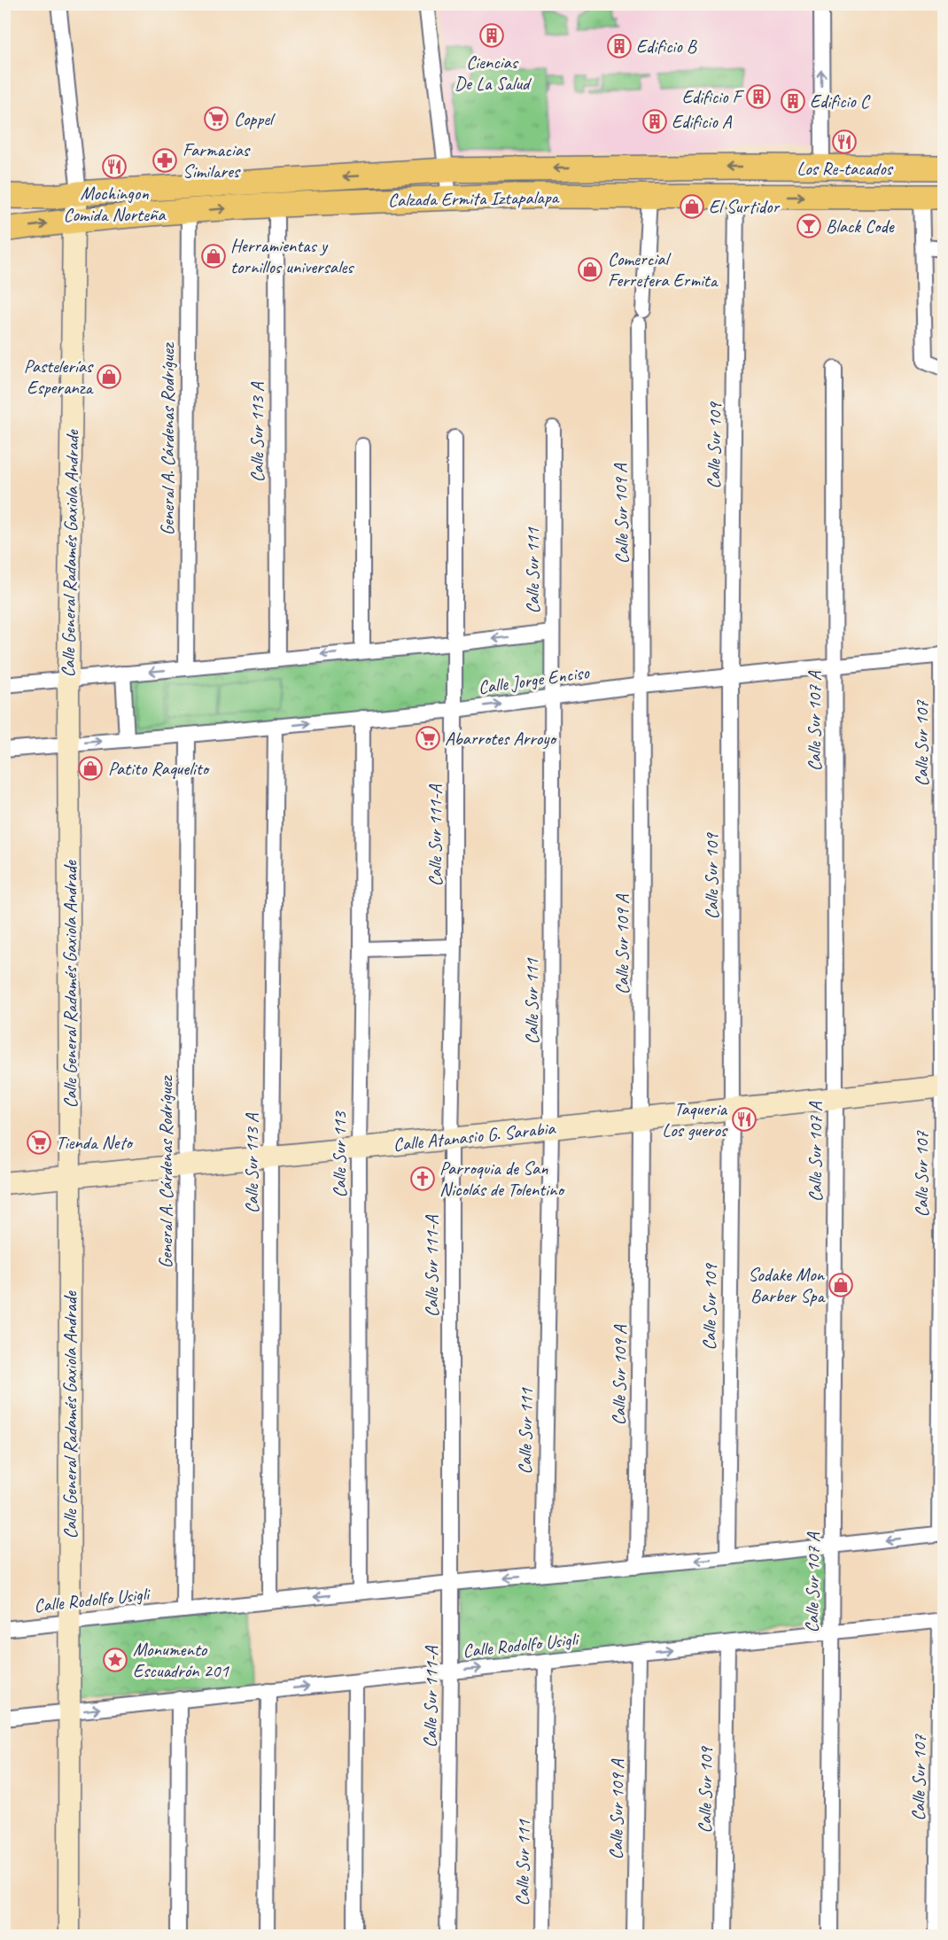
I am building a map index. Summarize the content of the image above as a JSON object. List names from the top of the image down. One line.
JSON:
{"streets":{"main road":["Calzada Ermita Iztapalapa"],"street":["Calle Sur 113 A","General A. Cárdenas Rodríguez","Calle Sur 109","Calle Sur 109 A","Calle General Radamés Gaxiola Andrade","Calle Sur 111","Calle Jorge Enciso","Calle Sur 107 A","Calle Sur 107","Calle Sur 111-A","Calle Atanasio G. Sarabia","Calle Sur 113","Calle Rodolfo Usigli"]},"crossings":[["Calzada Ermita Iztapalapa","Calle Sur 113 A"],["Calzada Ermita Iztapalapa","General A. Cárdenas Rodríguez"],["Calzada Ermita Iztapalapa","Calle Sur 109"],["Calzada Ermita Iztapalapa","Calle Sur 109 A"],["Calzada Ermita Iztapalapa","Calle General Radamés Gaxiola Andrade"],["Calle Sur 113 A","Calle Jorge Enciso"],["Calle Sur 113 A","Calle Atanasio G. Sarabia"],["Calle Sur 113 A","Calle Rodolfo Usigli"],["General A. Cárdenas Rodríguez","Calle Jorge Enciso"],["General A. Cárdenas Rodríguez","Calle Atanasio G. Sarabia"],["General A. Cárdenas Rodríguez","Calle Rodolfo Usigli"],["Calle Sur 109","Calle Jorge Enciso"],["Calle Sur 109","Calle Atanasio G. Sarabia"],["Calle Sur 109","Calle Rodolfo Usigli"],["Calle Sur 109 A","Calle Jorge Enciso"],["Calle Sur 109 A","Calle Atanasio G. Sarabia"],["Calle Sur 109 A","Calle Rodolfo Usigli"],["Calle General Radamés Gaxiola Andrade","Calle Jorge Enciso"],["Calle General Radamés Gaxiola Andrade","Calle Atanasio G. Sarabia"],["Calle General Radamés Gaxiola Andrade","Calle Rodolfo Usigli"],["Calle Sur 111","Calle Jorge Enciso"],["Calle Sur 111","Calle Atanasio G. Sarabia"],["Calle Sur 111","Calle Rodolfo Usigli"],["Calle Jorge Enciso","Calle Sur 107 A"],["Calle Jorge Enciso","Calle Sur 107"],["Calle Jorge Enciso","Calle Sur 111-A"],["Calle Jorge Enciso","Calle Sur 113"],["Calle Sur 107 A","Calle Atanasio G. Sarabia"],["Calle Sur 107 A","Calle Rodolfo Usigli"],["Calle Sur 107","Calle Atanasio G. Sarabia"],["Calle Sur 107","Calle Rodolfo Usigli"],["Calle Sur 111-A","Calle Atanasio G. Sarabia"],["Calle Sur 111-A","Calle Rodolfo Usigli"],["Calle Atanasio G. Sarabia","Calle Sur 113"],["Calle Sur 113","Calle Rodolfo Usigli"]],"places":{"building":["Ciencias De La Salud","Edificio B","Edificio F","Edificio C","Edificio A"],"supermarket":["Coppel","Abarrotes Arroyo","Tienda Neto"],"restaurant":["Los Re-tacados","Mochingon Comida Norteña","Taqueria Los gueros"],"pharmacy":["Farmacias Similares"],"shop":["El Surtidor","Herramientas y tornillos universales","Comercial Ferretera Ermita","Pastelerías Esperanza","Patito Raquelito","Sodake Mon Barber Spa"],"bar":["Black Code"],"church":["Parroquia de San Nicolás de Tolentino"],"place":["Monumento Escuadrón 201"]}}
